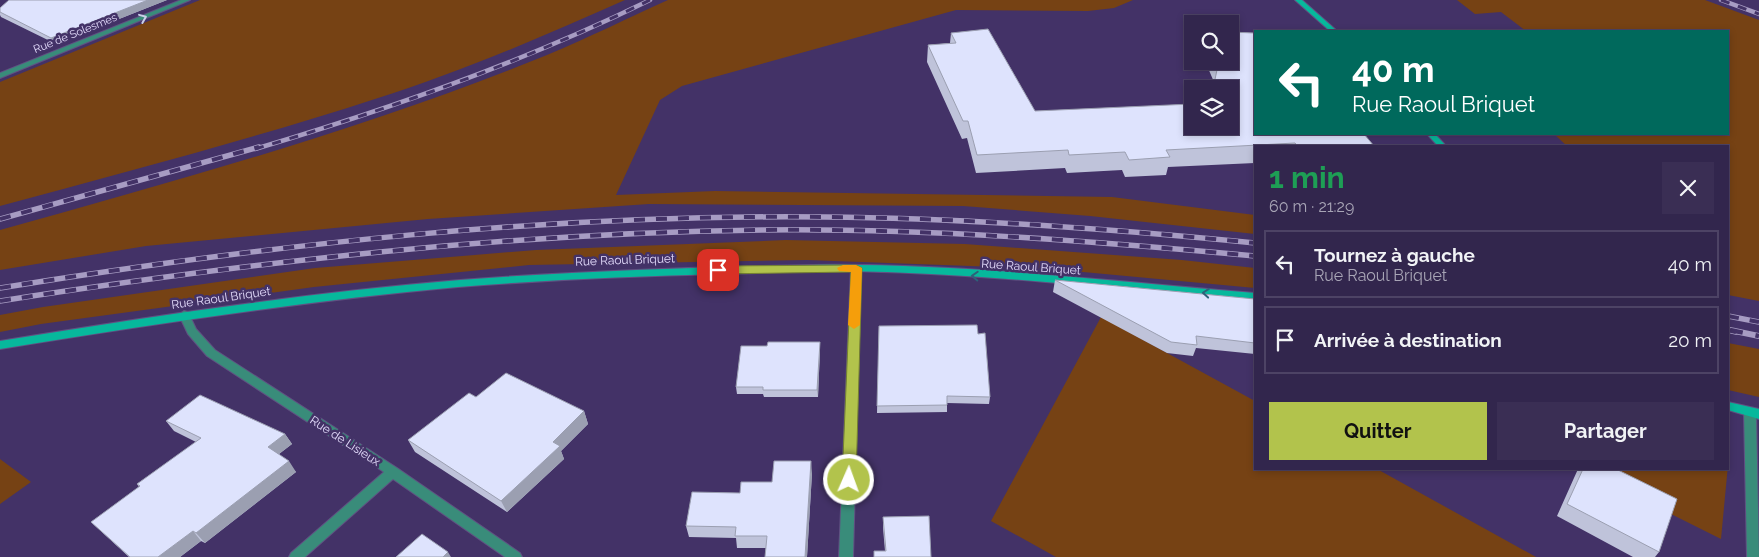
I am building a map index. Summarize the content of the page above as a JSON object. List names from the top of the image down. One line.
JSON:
{"streets":{"street":["Rue de Solesmes","Rue Raoul Briquet","Rue de Lisieux"]},"crossings":[["Rue Raoul Briquet","Rue de Lisieux"]],"one_way":["Rue de Solesmes"],"page":{"turn":["40 m","Rue Raoul Briquet"],"heading":["1 min","60 m · 21:29"],"list":[{"name":"Tournez à gauche","note":"Rue Raoul Briquet","value":"40 m"},{"name":"Arrivée à destination","value":"20 m"}],"buttons":["Quitter","Partager"]}}
